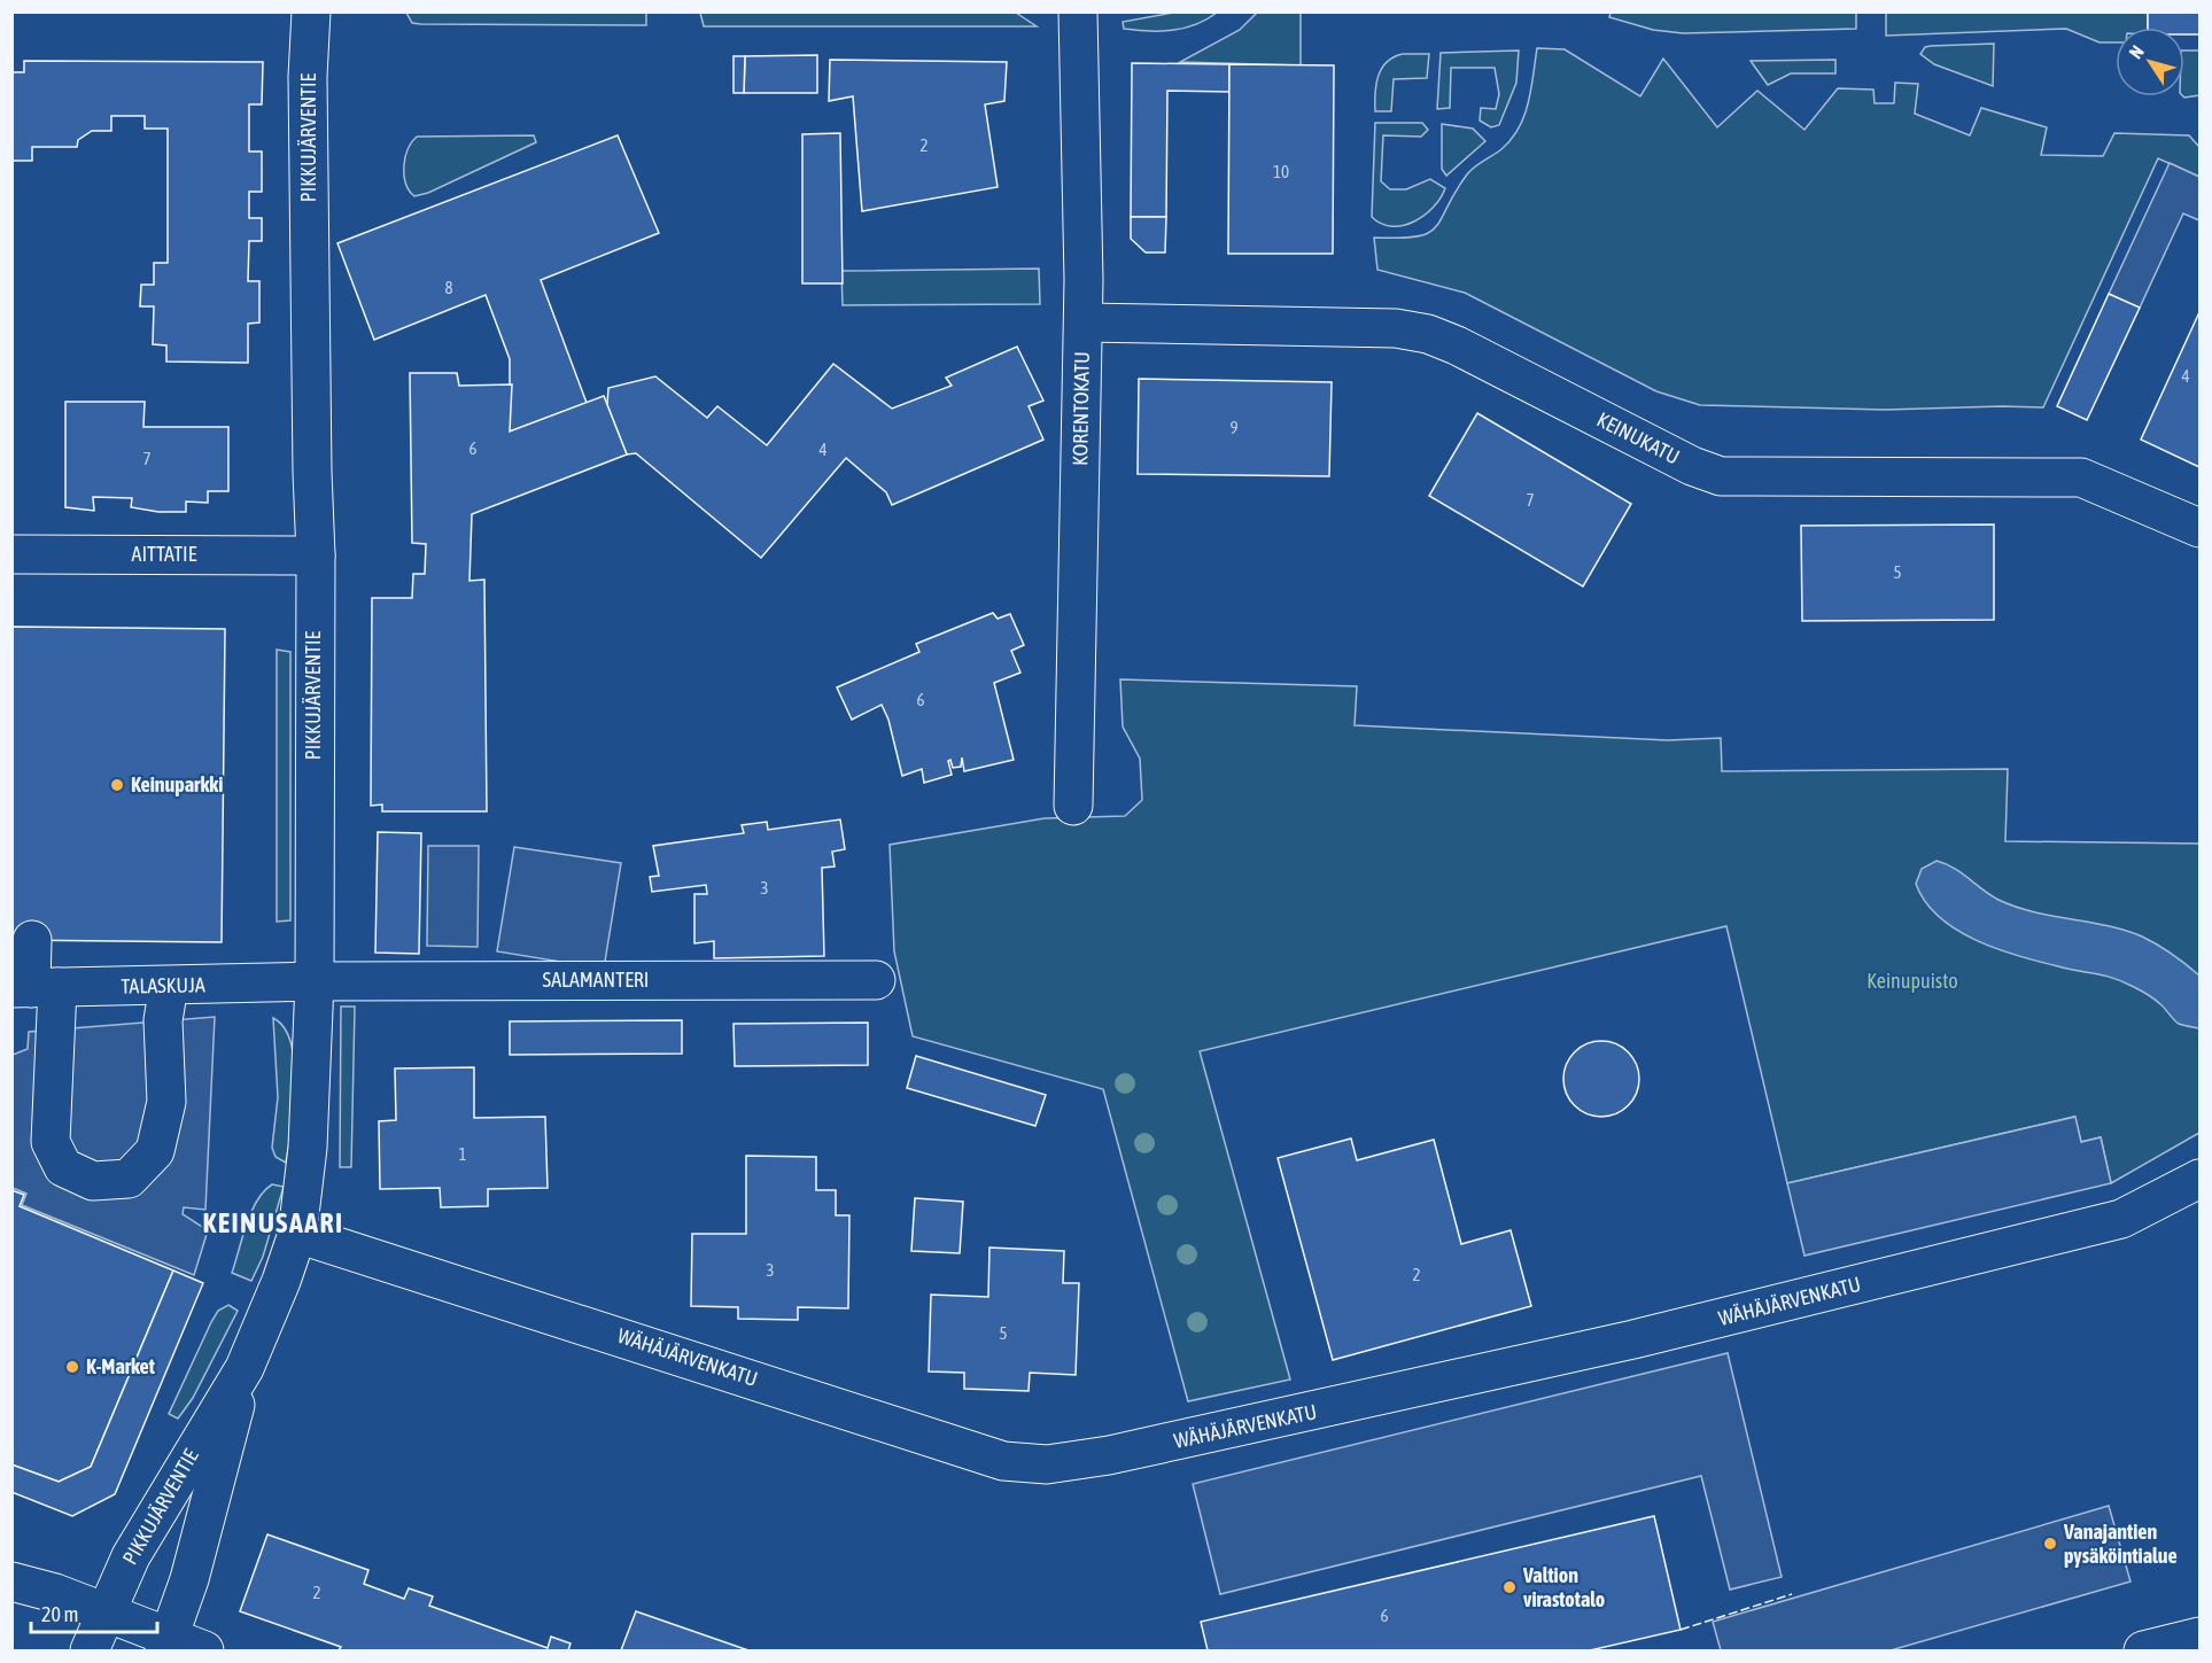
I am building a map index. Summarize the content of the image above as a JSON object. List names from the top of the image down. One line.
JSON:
{"streets":{"street":["PIKKUJÄRVENTIE","KORENTOKATU","KEINUKATU","AITTATIE","SALAMANTERI","TALASKUJA","WÄHÄJÄRVENKATU"]},"crossings":[["PIKKUJÄRVENTIE","AITTATIE"],["PIKKUJÄRVENTIE","SALAMANTERI"],["PIKKUJÄRVENTIE","TALASKUJA"],["PIKKUJÄRVENTIE","WÄHÄJÄRVENKATU"],["KORENTOKATU","KEINUKATU"],["SALAMANTERI","TALASKUJA"]],"districts":["KEINUSAARI"],"parks":["Keinupuisto"],"places":["Keinuparkki","K-Market","Vanajantien pysäköintialue","Valtion virastotalo"],"house_numbers":["2","10","8","4","9","6","4","7","7","5","6","3","1","3","2","5","2","6"],"scale_bar":"20 m","north":"top left"}
